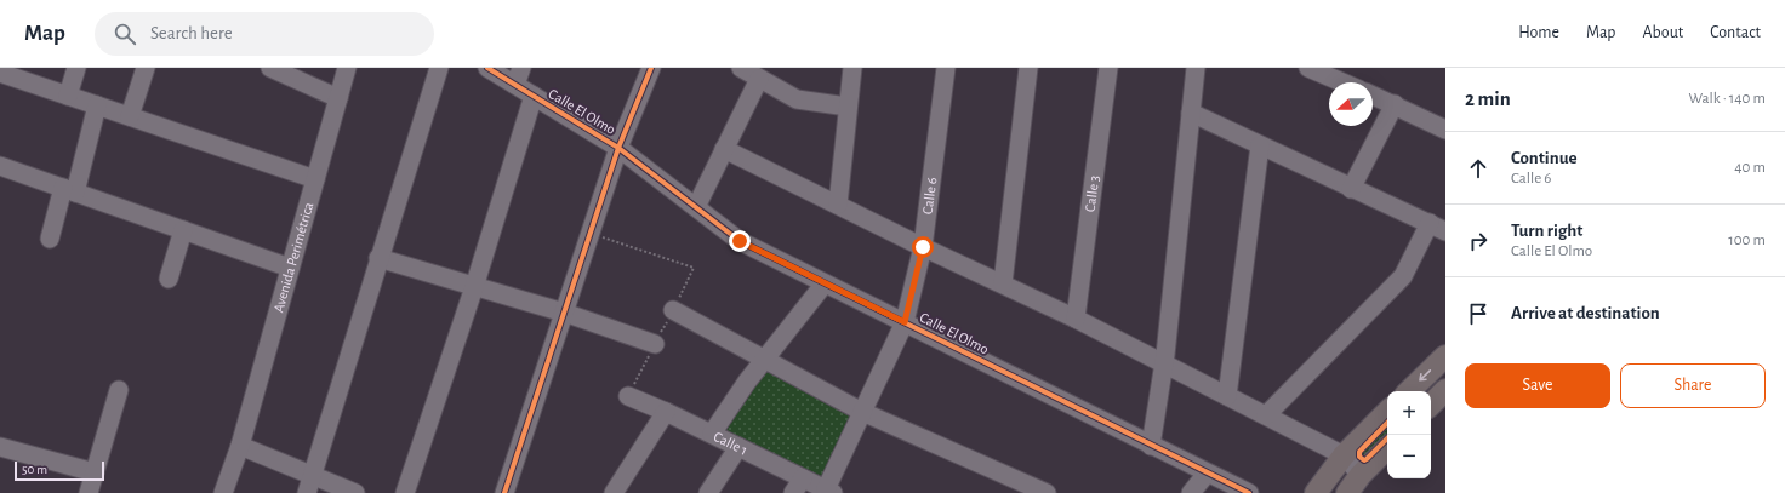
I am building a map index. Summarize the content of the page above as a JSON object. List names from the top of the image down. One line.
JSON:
{"streets":{"street":["Calle El Olmo","Calle 3","Calle 6","Avenida Perimétrica","Calle 1"]},"crossings":[["Calle El Olmo","Calle 6"],["Calle 6","Calle 1"]],"scale_bar":"50 m","north":"left","page":{"header":"Map","search":"Search here","nav":["Home","Map","About","Contact"],"heading":["2 min","Walk · 140 m"],"list":[["Continue","Calle 6","40 m"],["Turn right","Calle El Olmo","100 m"],"Arrive at destination"],"buttons":["Save","Share"],"map_buttons":["+","−"],"scale":"50 m"}}
